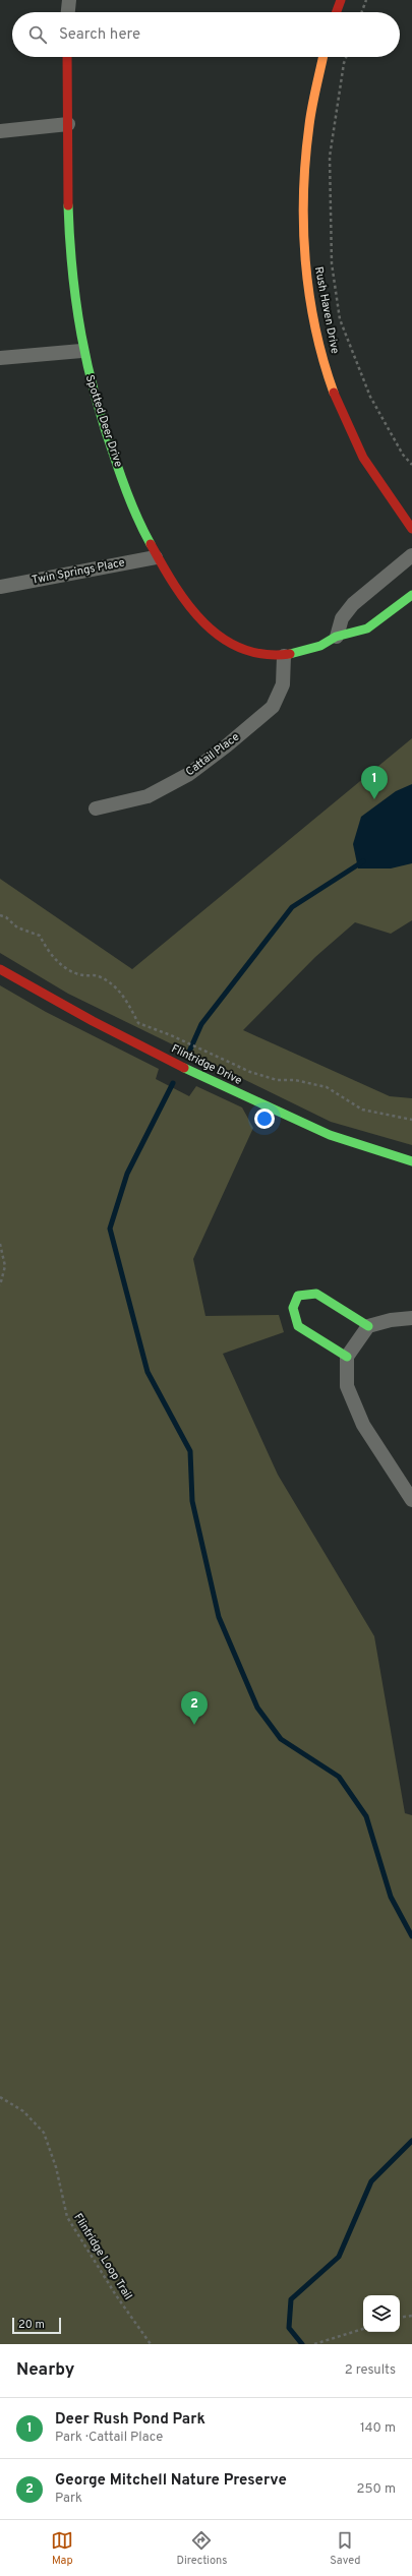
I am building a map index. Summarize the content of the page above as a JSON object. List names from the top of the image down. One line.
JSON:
{"streets":{"street":["Rush Haven Drive","Spotted Deer Drive","Twin Springs Place","Cattail Place","Flintridge Drive"],"path":["Flintridge Loop Trail"]},"crossings":[["Spotted Deer Drive","Twin Springs Place"],["Spotted Deer Drive","Cattail Place"]],"scale_bar":"20 m","page":{"search":"Search here","pins":["1","2"],"scale":"20 m","heading":["Nearby","2 results"],"list":[{"mark":"1","name":"Deer Rush Pond Park","note":"Park · Cattail Place","value":"140 m"},{"mark":"2","name":"George Mitchell Nature Preserve","note":"Park","value":"250 m"}],"nav":["Map","Directions","Saved"]}}
